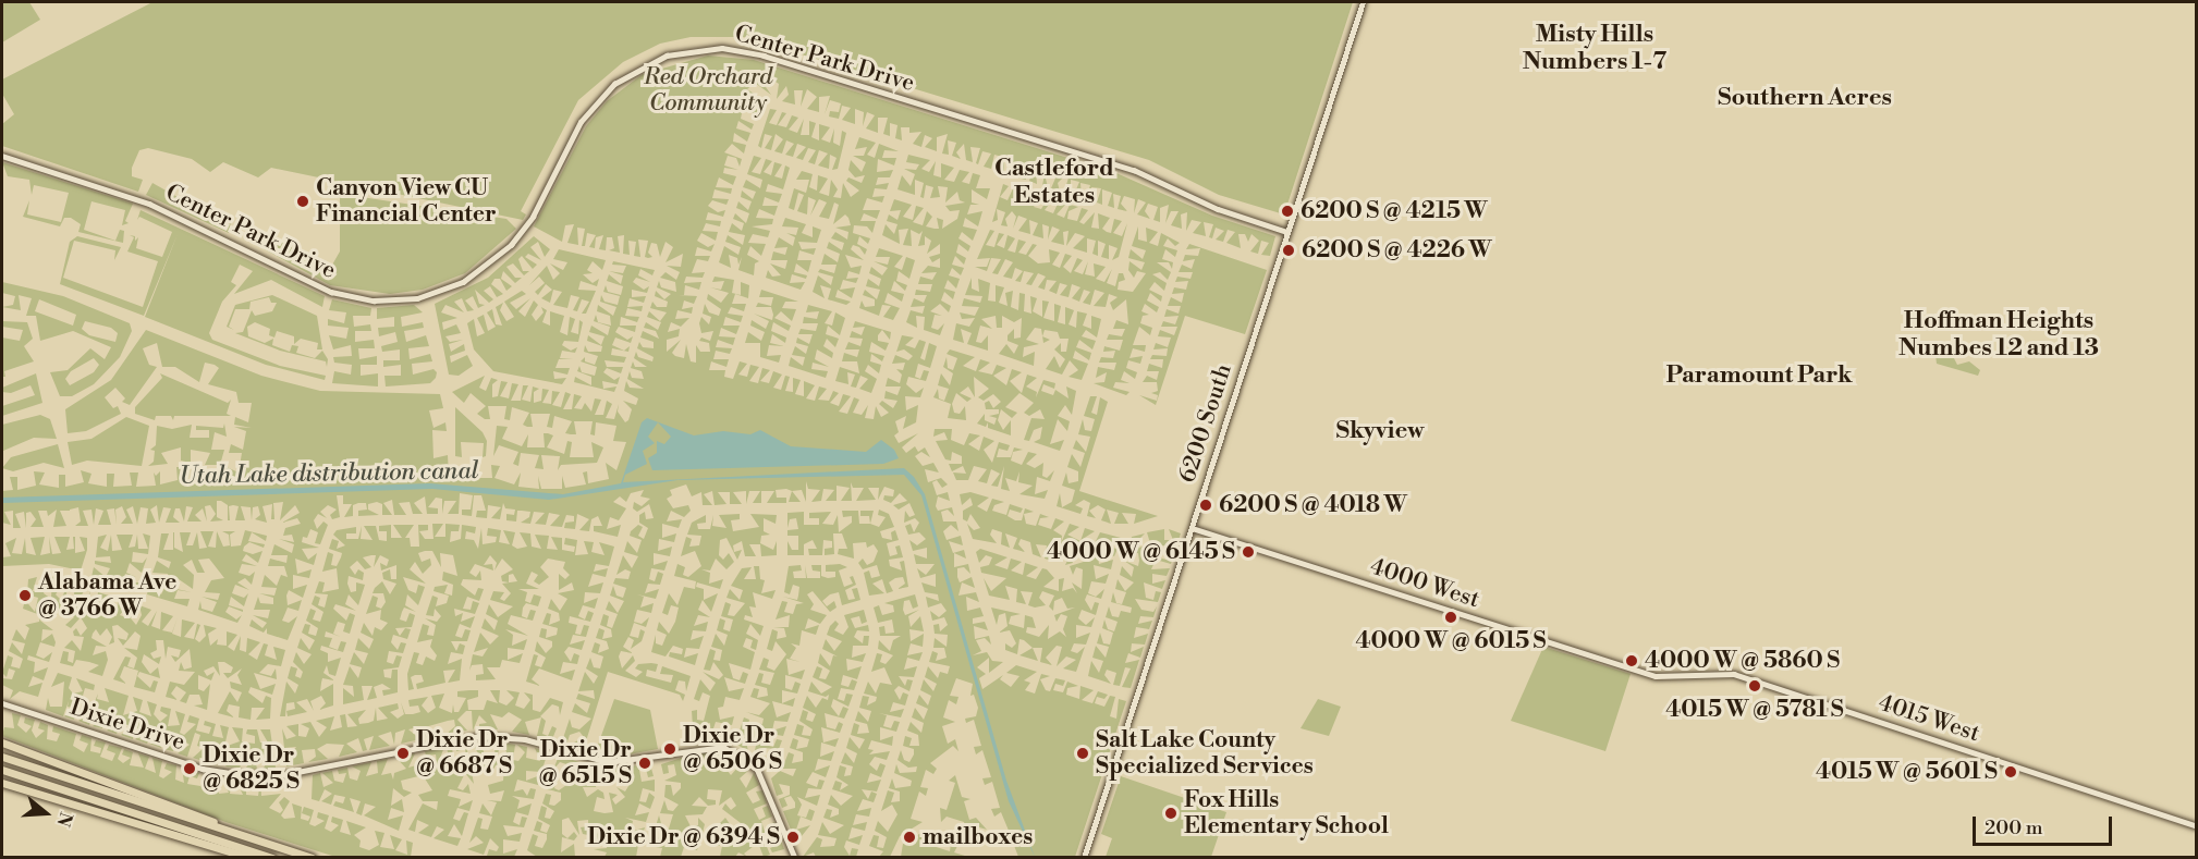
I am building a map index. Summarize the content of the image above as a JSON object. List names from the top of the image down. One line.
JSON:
{"streets":{"main road":["6200 South"],"street":["Center Park Drive","4000 West","4015 West","Dixie Drive"]},"crossings":[["Center Park Drive","6200 South"],["6200 South","4000 West"],["4000 West","4015 West"]],"districts":["Misty Hills Numbers 1-7","Southern Acres","Castleford Estates","Hoffman Heights Numbes 12 and 13","Paramount Park","Skyview"],"water":["Utah Lake distribution canal"],"parks":["Red Orchard Community"],"places":["Canyon View CU Financial Center","6200 S @ 4215 W","6200 S @ 4226 W","6200 S @ 4018 W","4000 W @ 6145 S","Alabama Ave @ 3766 W","4000 W @ 6015 S","4000 W @ 5860 S","4015 W @ 5781 S","Dixie Dr @ 6506 S","Dixie Dr @ 6687 S","Salt Lake County Specialized Services","Dixie Dr @ 6515 S","Dixie Dr @ 6825 S","4015 W @ 5601 S","Fox Hills Elementary School","Dixie Dr @ 6394 S","mailboxes"],"scale_bar":"200 m","north":"right"}
